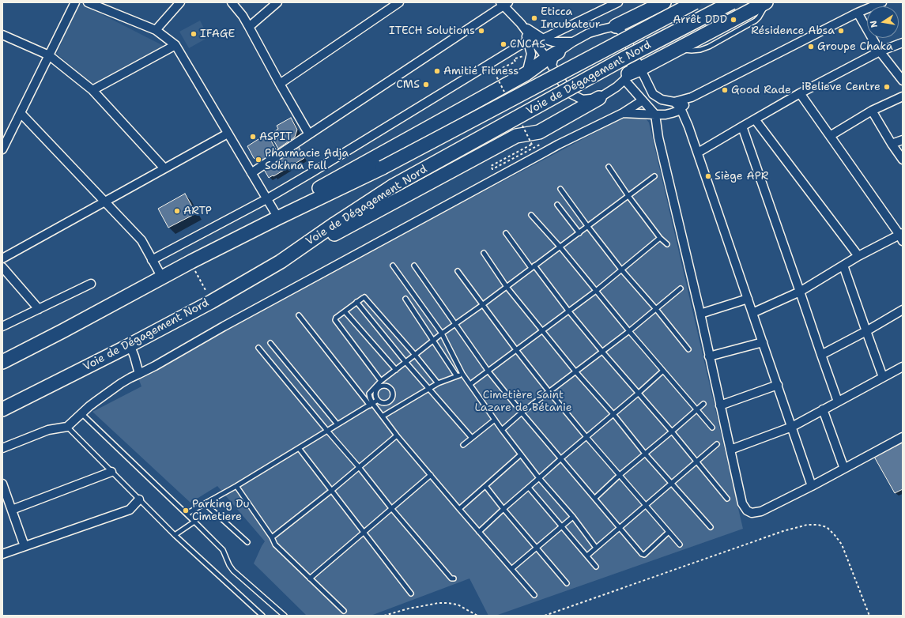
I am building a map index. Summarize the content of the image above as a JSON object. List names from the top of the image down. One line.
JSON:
{"streets":{"highway":["Voie de Dégagement Nord"]},"parks":["Cimetière Saint Lazare de Bétanie"],"places":["Eticca Incubateur","Arrêt DDD","ITECH Solutions","Résidence Absa","IFAGE","CNCAS","Groupe Chaka","Amitié Fitness","CMS","iBelieve Centre","Good Rade","ASPIT","Pharmacie Adja Sokhna Fall","Siège APR","ARTP","Parking Du Cimetiere"],"north":"left"}
